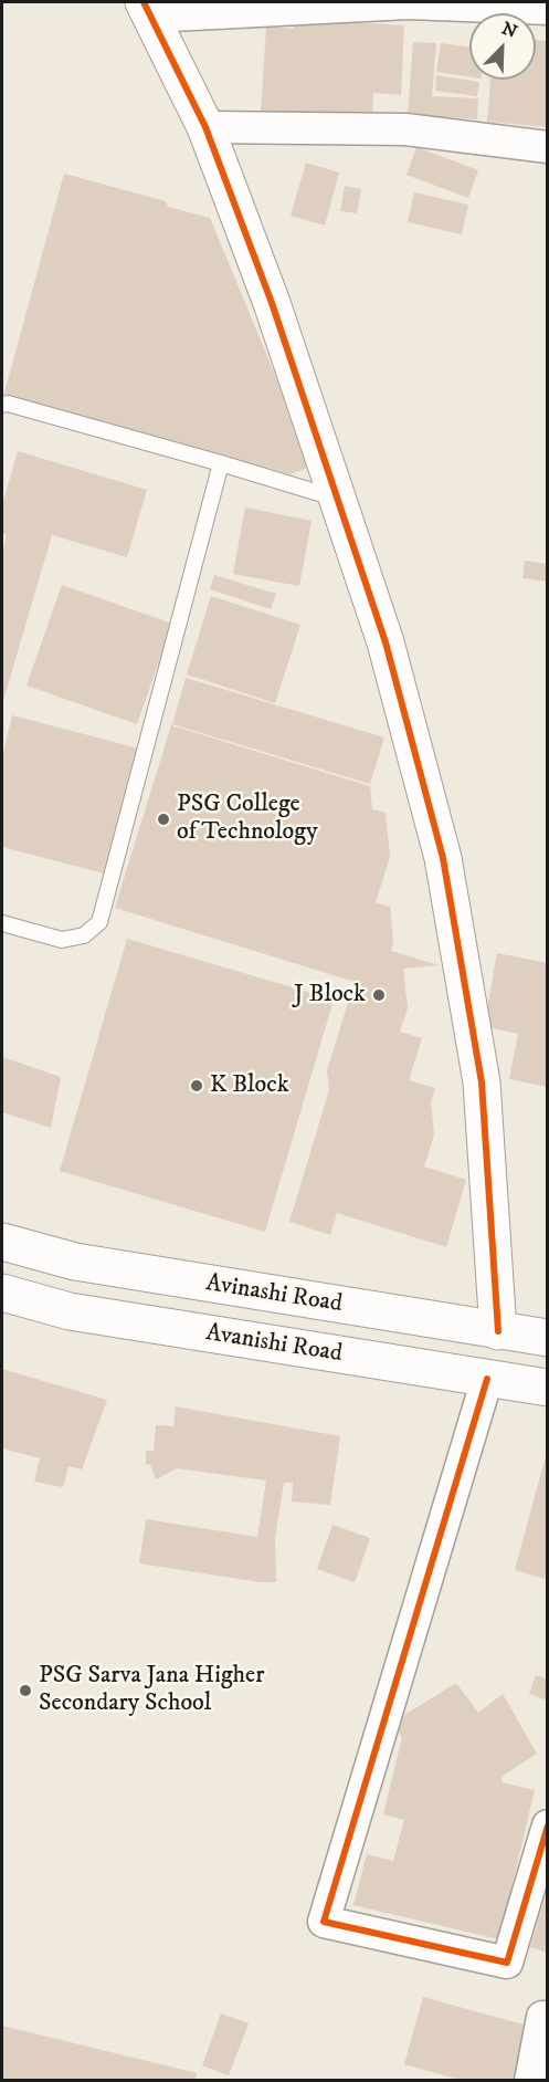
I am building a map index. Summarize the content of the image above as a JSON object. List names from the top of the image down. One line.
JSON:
{"streets":{"street":["Avinashi Road","Avanishi Road"]},"places":["PSG College of Technology","J Block","K Block","PSG Sarva Jana Higher Secondary School"],"north":"top right"}
